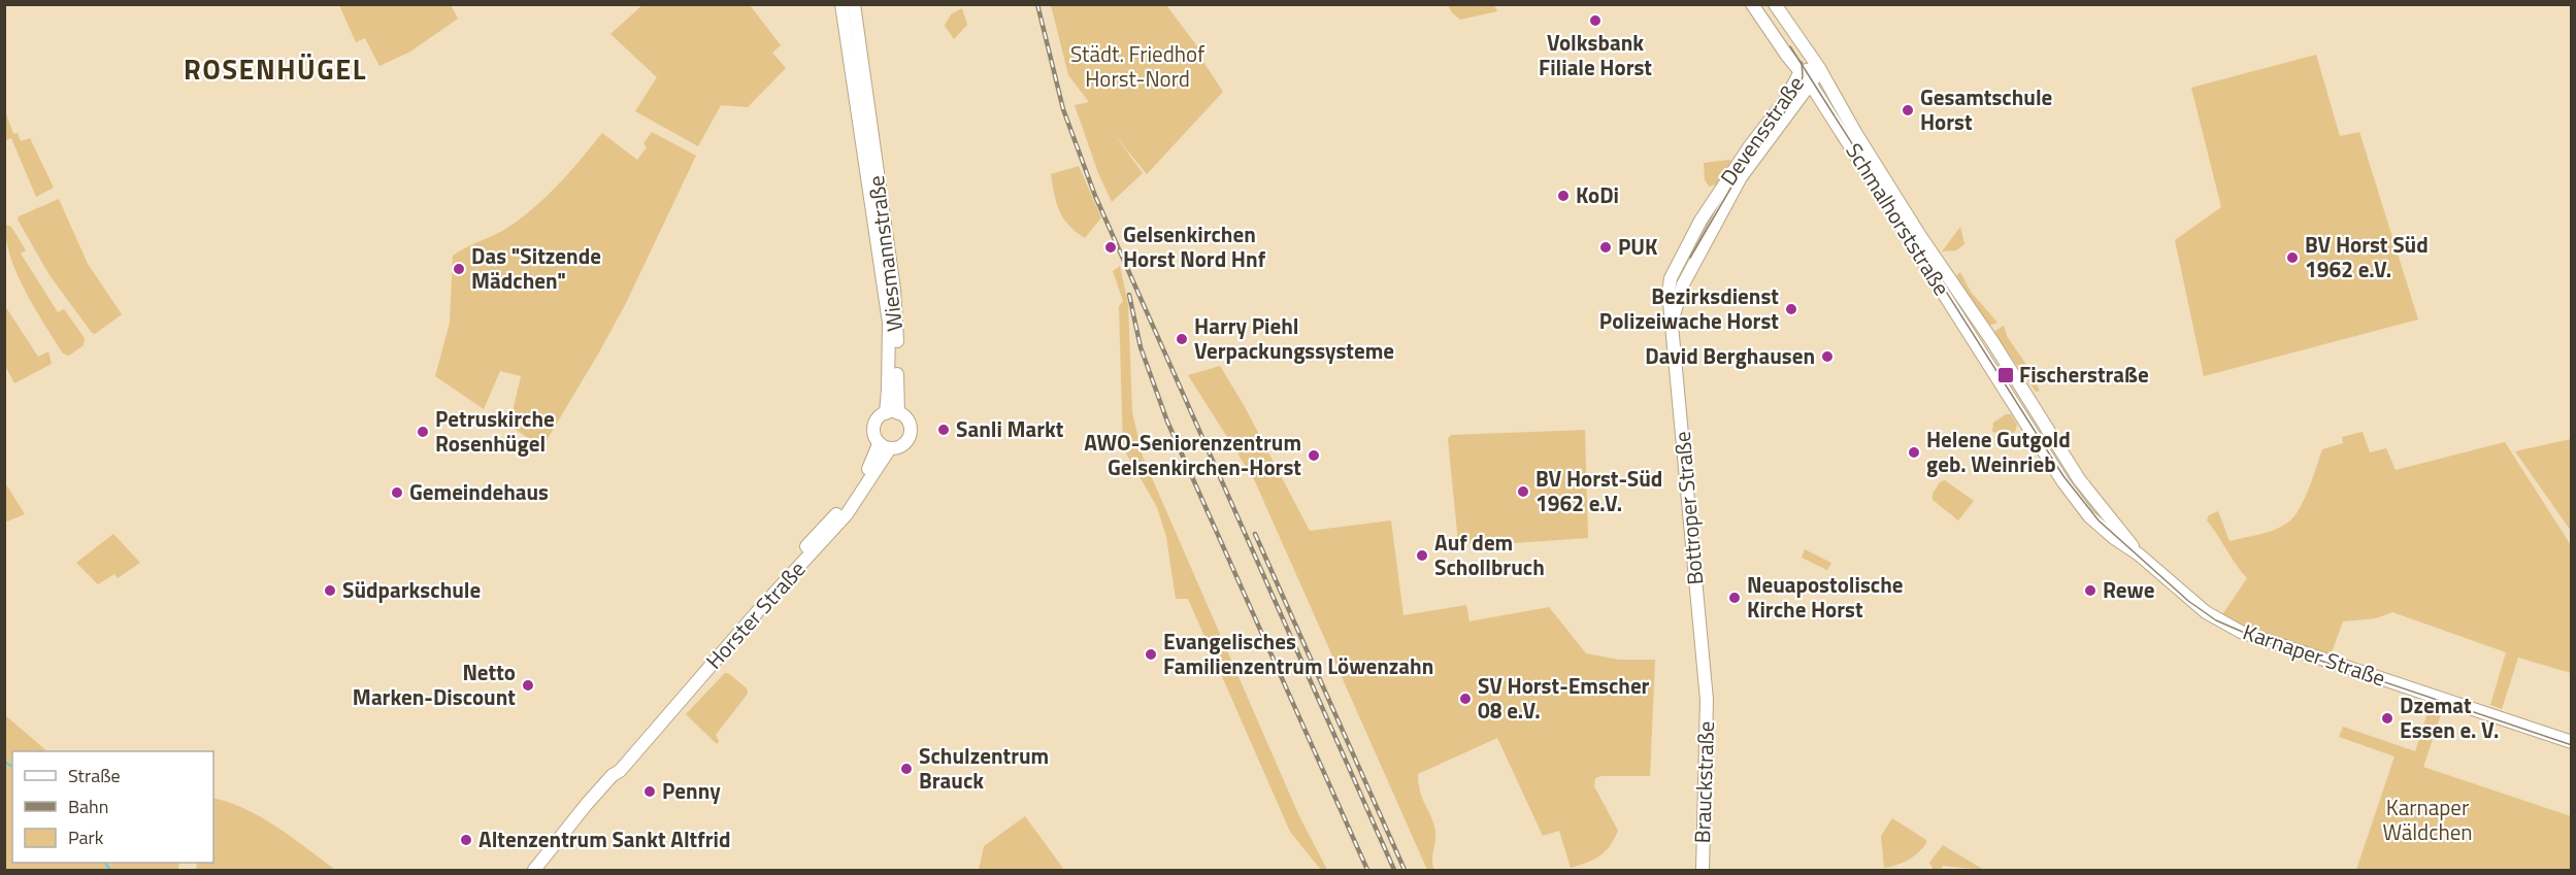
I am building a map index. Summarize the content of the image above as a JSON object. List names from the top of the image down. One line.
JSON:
{"streets":{"main road":["Devensstraße","Schmalhorststraße","Wiesmannstraße","Bottroper Straße","Horster Straße","Karnaper Straße","Brauckstraße"]},"crossings":[["Devensstraße","Schmalhorststraße"],["Devensstraße","Bottroper Straße"],["Schmalhorststraße","Karnaper Straße"],["Wiesmannstraße","Horster Straße"],["Bottroper Straße","Brauckstraße"]],"districts":["ROSENHÜGEL"],"parks":["Städt. Friedhof Horst-Nord","Karnaper Wäldchen"],"places":{"other":["Volksbank Filiale Horst","Gesamtschule Horst","KoDi","Gelsenkirchen Horst Nord Hnf","PUK","BV Horst Süd 1962 e.V.","Das \"Sitzende Mädchen\"","Bezirksdienst Polizeiwache Horst","Harry Piehl Verpackungssysteme","David Berghausen","Sanli Markt","Petruskirche Rosenhügel","Helene Gutgold geb. Weinrieb","AWO-Seniorenzentrum Gelsenkirchen-Horst","BV Horst-Süd 1962 e.V.","Gemeindehaus","Auf dem Schollbruch","Südparkschule","Rewe","Neuapostolische Kirche Horst","Evangelisches Familienzentrum Löwenzahn","Netto Marken-Discount","SV Horst-Emscher 08 e.V.","Dzemat Essen e. V.","Schulzentrum Brauck","Penny","Altenzentrum Sankt Altfrid"],"transit":["Fischerstraße"]},"legend":["Straße","Bahn","Park"]}
